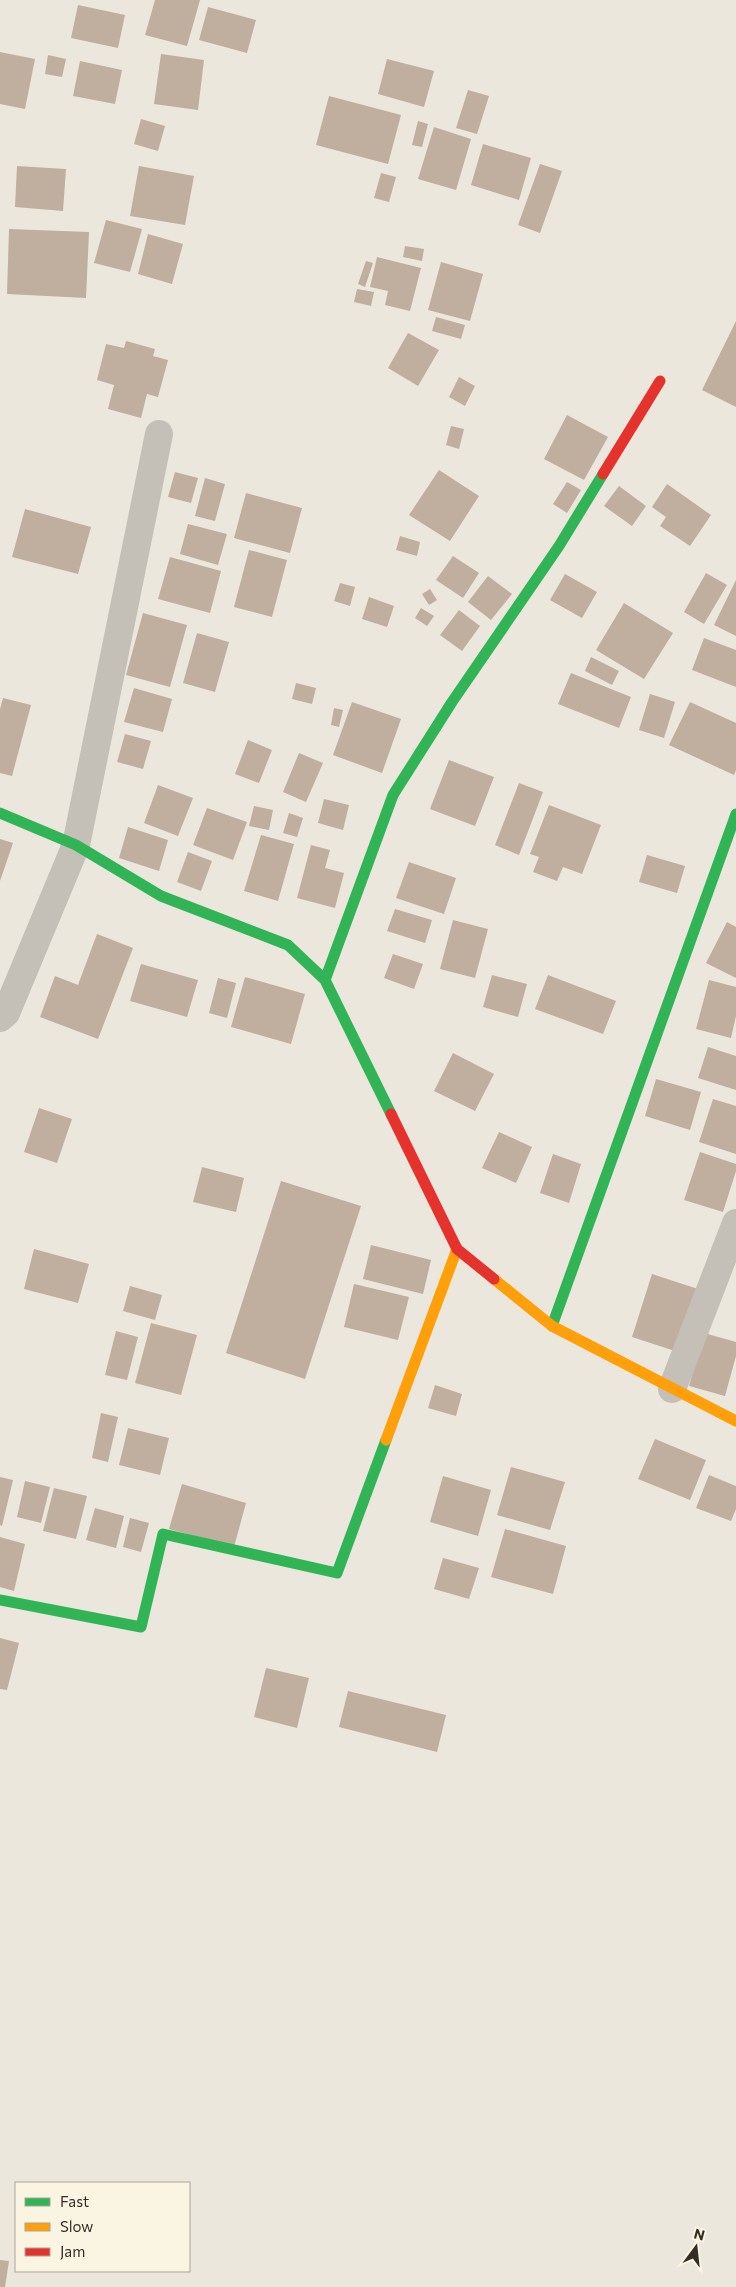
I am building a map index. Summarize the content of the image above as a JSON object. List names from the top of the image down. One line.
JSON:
{"legend":["Fast","Slow","Jam"],"north":"top"}
